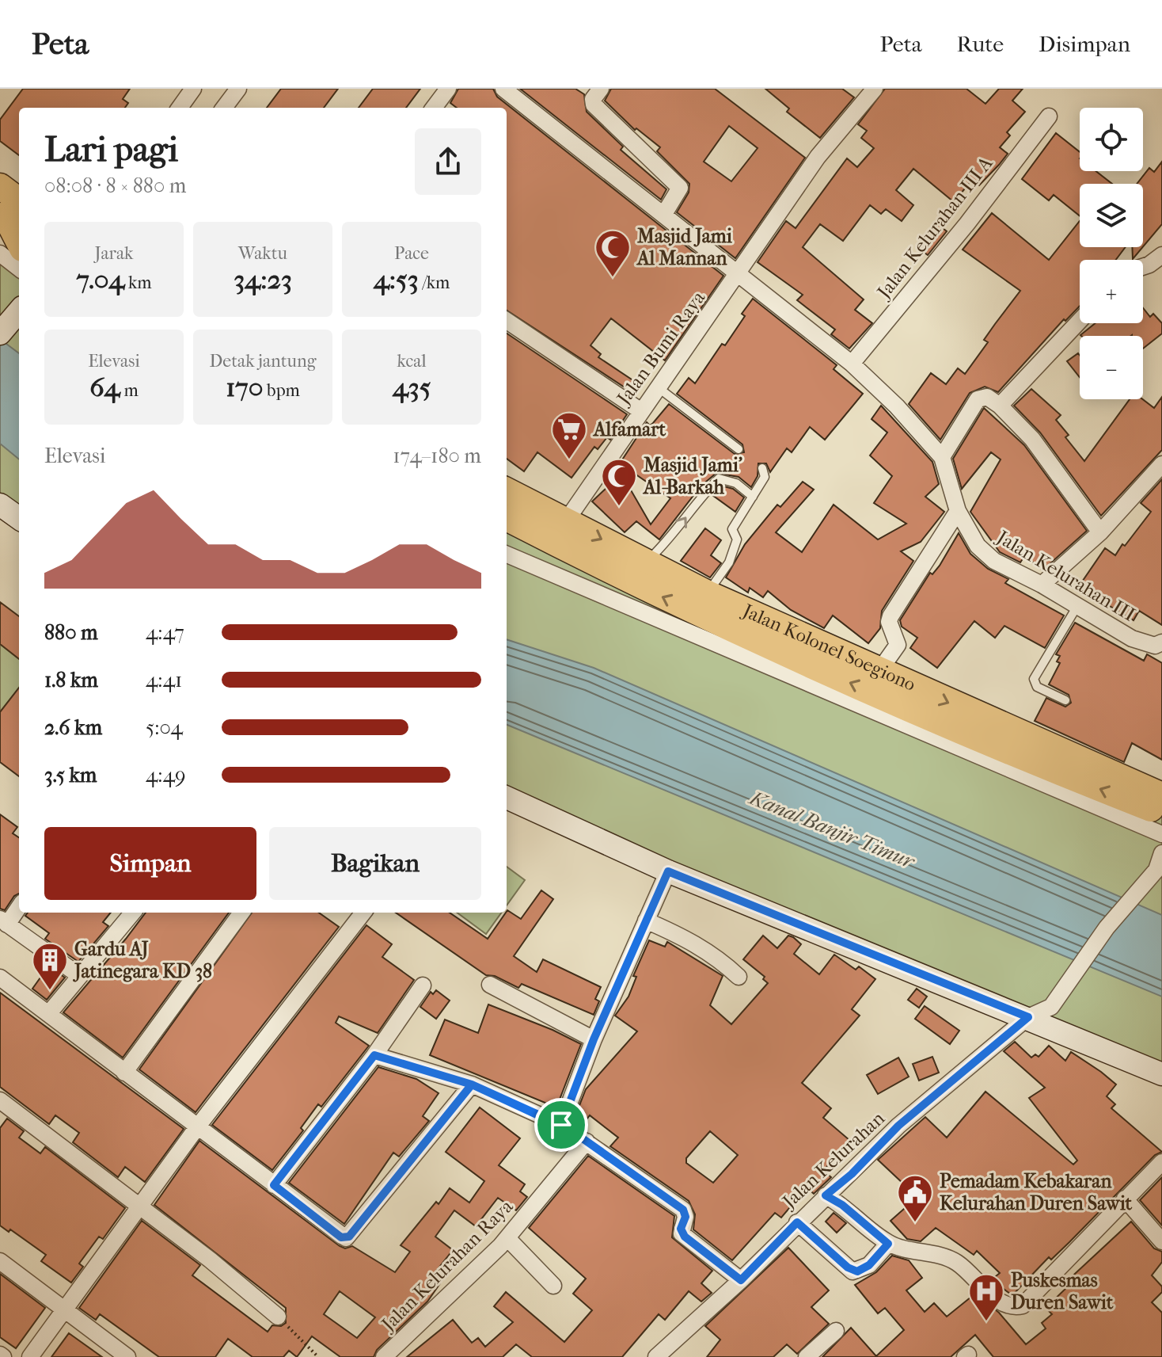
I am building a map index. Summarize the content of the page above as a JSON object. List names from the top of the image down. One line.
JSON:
{"streets":{"main road":["Jalan Kolonel Soegiono"],"street":["Jalan Kelurahan III A","Jalan Bumi Raya","Jalan Kelurahan III","Jalan Kelurahan","Jalan Kelurahan Raya"]},"crossings":[["Jalan Kelurahan III A","Jalan Kelurahan III"],["Jalan Bumi Raya","Jalan Kelurahan III"],["Jalan Bumi Raya","Jalan Kolonel Soegiono"]],"water":["Kanal Banjir Timur"],"places":{"mosque":["Masjid Jami Al Mannan","Masjid Jami' Al-Barkah"],"supermarket":["Alfamart"],"building":["Gardu AJ Jatinegara KD 38"],"public building":["Pemadam Kebakaran Kelurahan Duren Sawit"],"hospital":["Puskesmas Duren Sawit"]},"page":{"header":"Peta","nav":["Peta","Rute","Disimpan"],"map_buttons":["+","−"],"heading":["Lari pagi","08:08 · 8 × 880 m"],"stats":[["Jarak","7.04 km"],["Waktu","34:23"],["Pace","4:53 /km"],["Elevasi","64 m"],["Detak jantung","170 bpm"],["kcal","435"]],"chart":["Elevasi","174–180 m"],"list":[{"name":"880 m","note":"4:47"},{"name":"1.8 km","note":"4:41"},{"name":"2.6 km","note":"5:04"},{"name":"3.5 km","note":"4:49"}],"buttons":["Simpan","Bagikan"]}}
